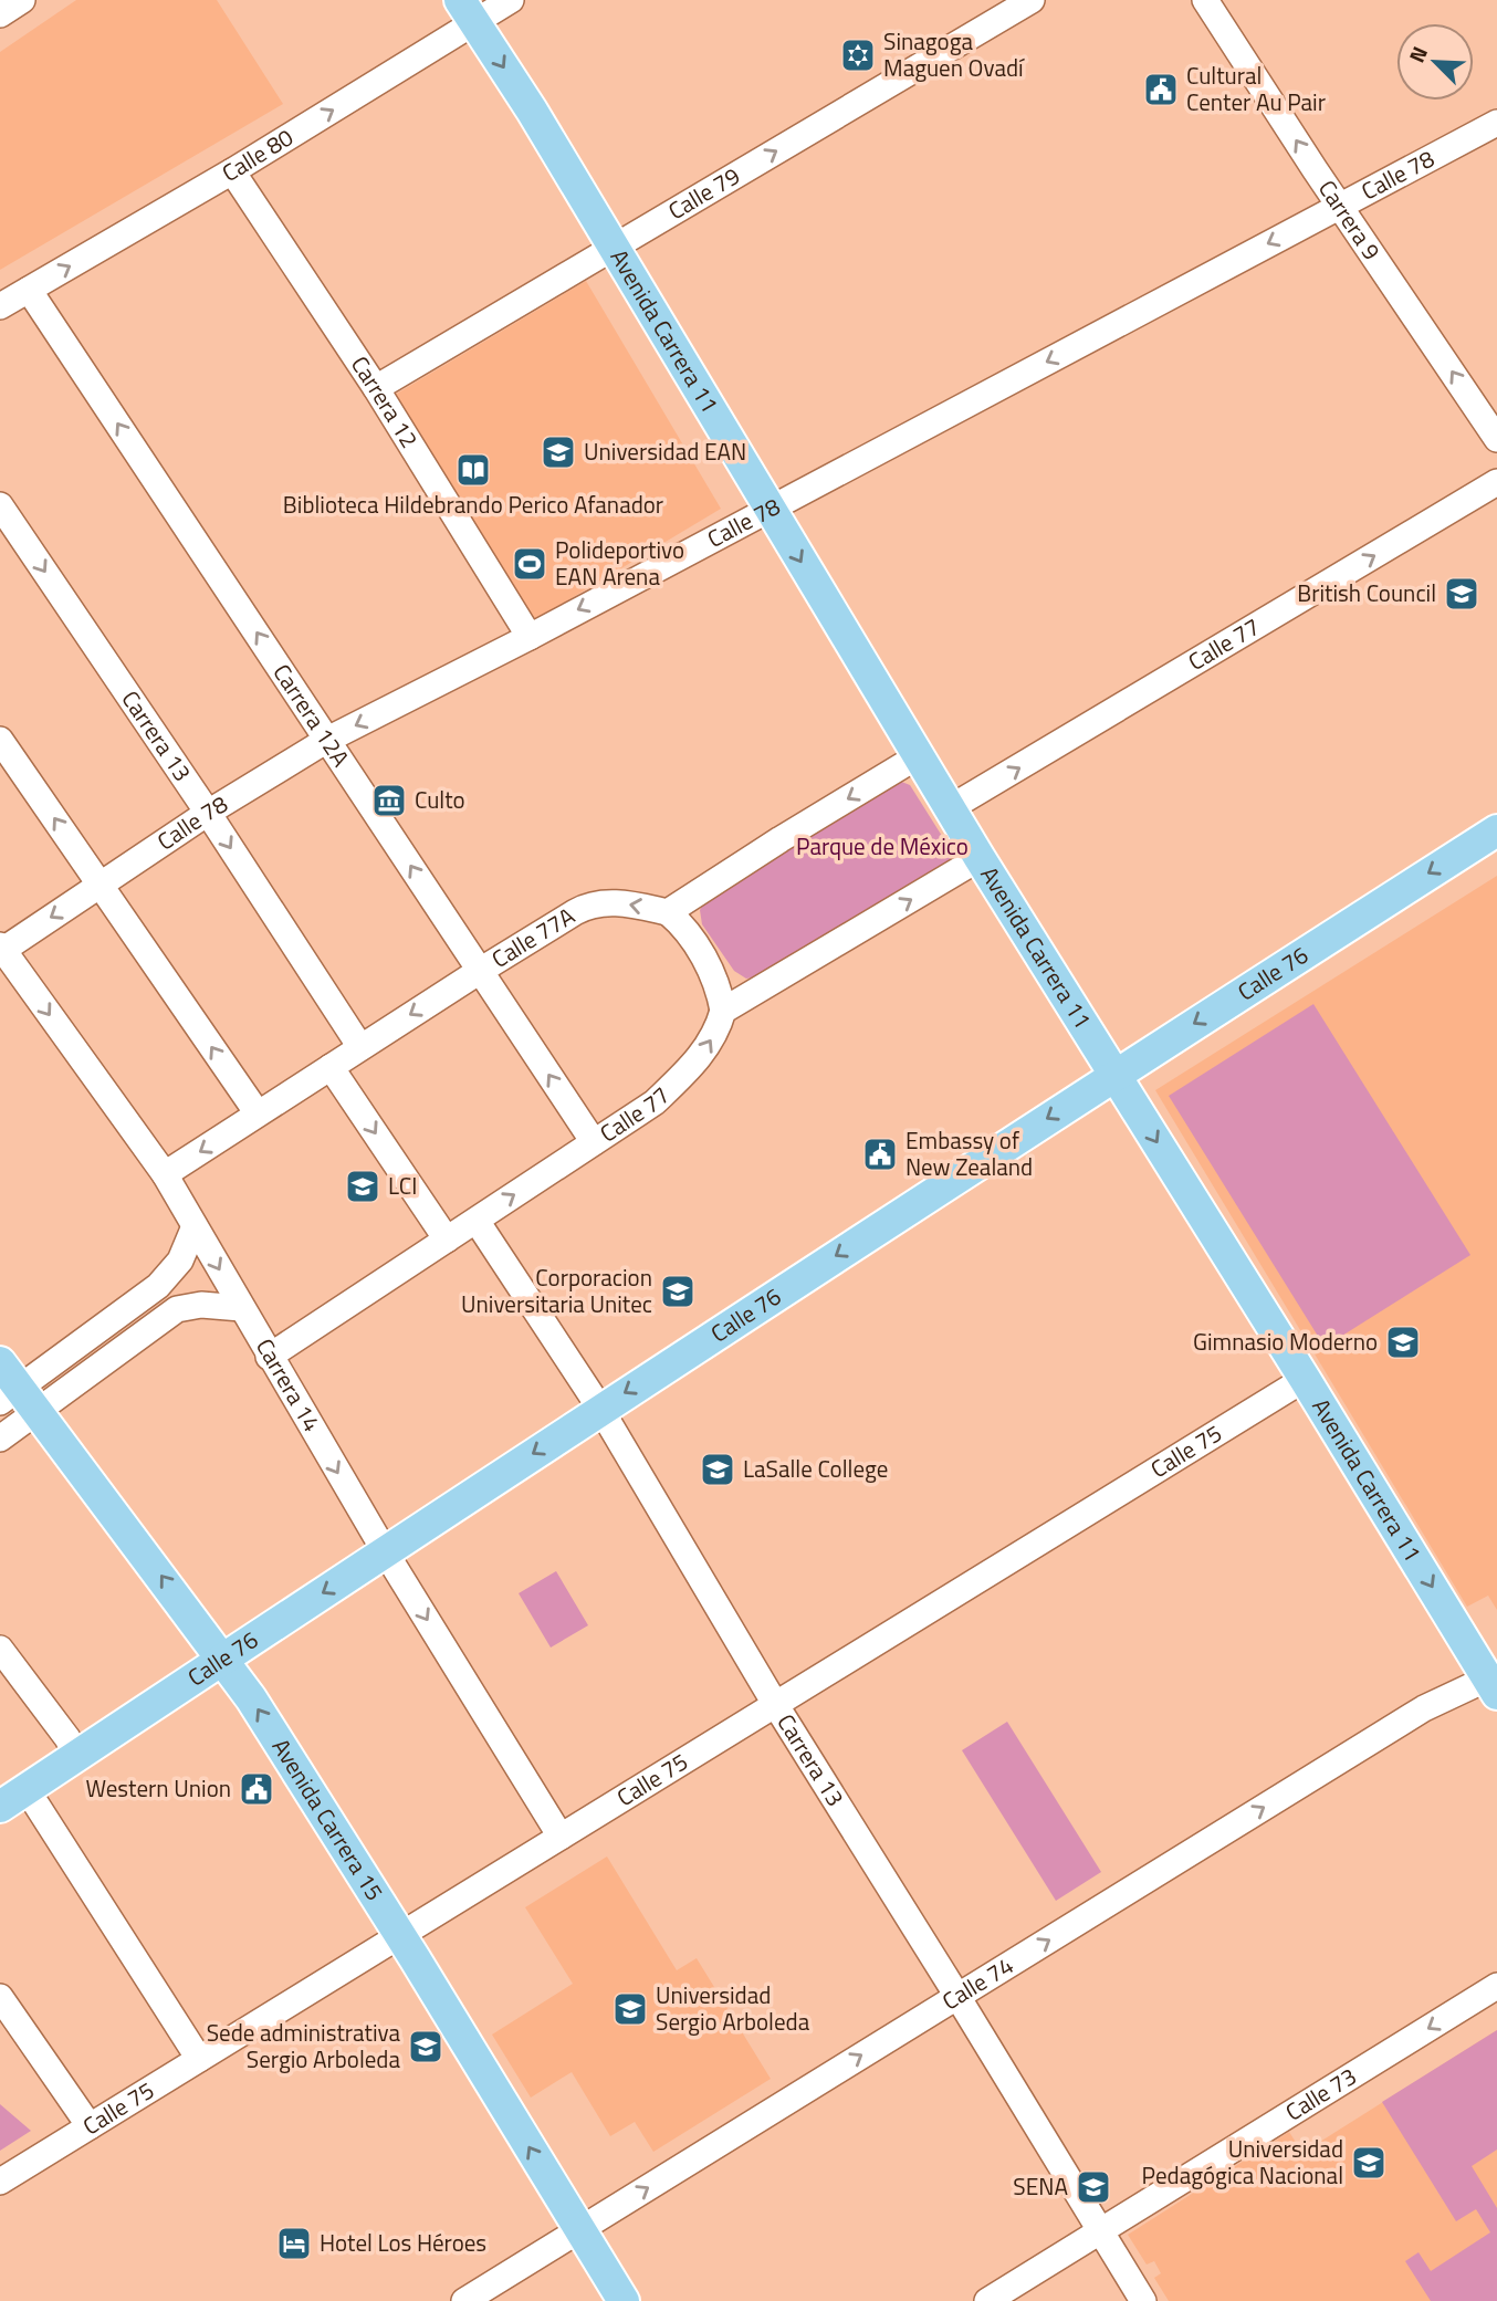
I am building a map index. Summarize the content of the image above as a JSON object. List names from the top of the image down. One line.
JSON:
{"streets":{"main road":["Avenida Carrera 11","Calle 76","Avenida Carrera 15"],"street":["Calle 80","Calle 78","Calle 79","Carrera 9","Carrera 12","Calle 77","Carrera 12A","Carrera 13","Calle 77A","Carrera 14","Calle 75","Calle 74","Calle 73"]},"crossings":[["Calle 80","Avenida Carrera 11"],["Calle 80","Carrera 12"],["Calle 80","Carrera 12A"],["Calle 78","Carrera 9"],["Calle 78","Avenida Carrera 11"],["Calle 78","Carrera 12"],["Calle 78","Carrera 12A"],["Calle 78","Carrera 13"],["Calle 78","Carrera 14"],["Calle 79","Avenida Carrera 11"],["Calle 79","Carrera 12"],["Avenida Carrera 11","Calle 77"],["Avenida Carrera 11","Calle 76"],["Avenida Carrera 11","Calle 75"],["Avenida Carrera 11","Calle 74"],["Calle 77","Carrera 12A"],["Calle 77","Carrera 13"],["Calle 77","Calle 77A"],["Calle 77","Carrera 14"],["Carrera 12A","Calle 77A"],["Carrera 13","Calle 77A"],["Carrera 13","Calle 76"],["Carrera 13","Calle 75"],["Carrera 13","Calle 74"],["Carrera 13","Calle 73"],["Calle 77A","Carrera 14"],["Calle 76","Carrera 14"],["Calle 76","Avenida Carrera 15"],["Carrera 14","Calle 75"],["Calle 75","Avenida Carrera 15"],["Avenida Carrera 15","Calle 74"]],"one_way":["Calle 80","Calle 78","Calle 79","Carrera 9","Avenida Carrera 11","Calle 77","Calle 77A","Calle 76","Avenida Carrera 15","Calle 74","Calle 73"],"parks":["Parque de México"],"places":{"synagogue":["Sinagoga Maguen Ovadí"],"public building":["Cultural Center Au Pair","Embassy of New Zealand","Western Union"],"school or university":["Universidad EAN","British Council","LCI","Corporacion Universitaria Unitec","Gimnasio Moderno","LaSalle College","Universidad Sergio Arboleda","Sede administrativa Sergio Arboleda","Universidad Pedagógica Nacional","SENA"],"library":["Biblioteca Hildebrando Perico Afanador"],"sports":["Polideportivo EAN Arena"],"museum":["Culto"],"hotel":["Hotel Los Héroes"]},"north":"top left"}
